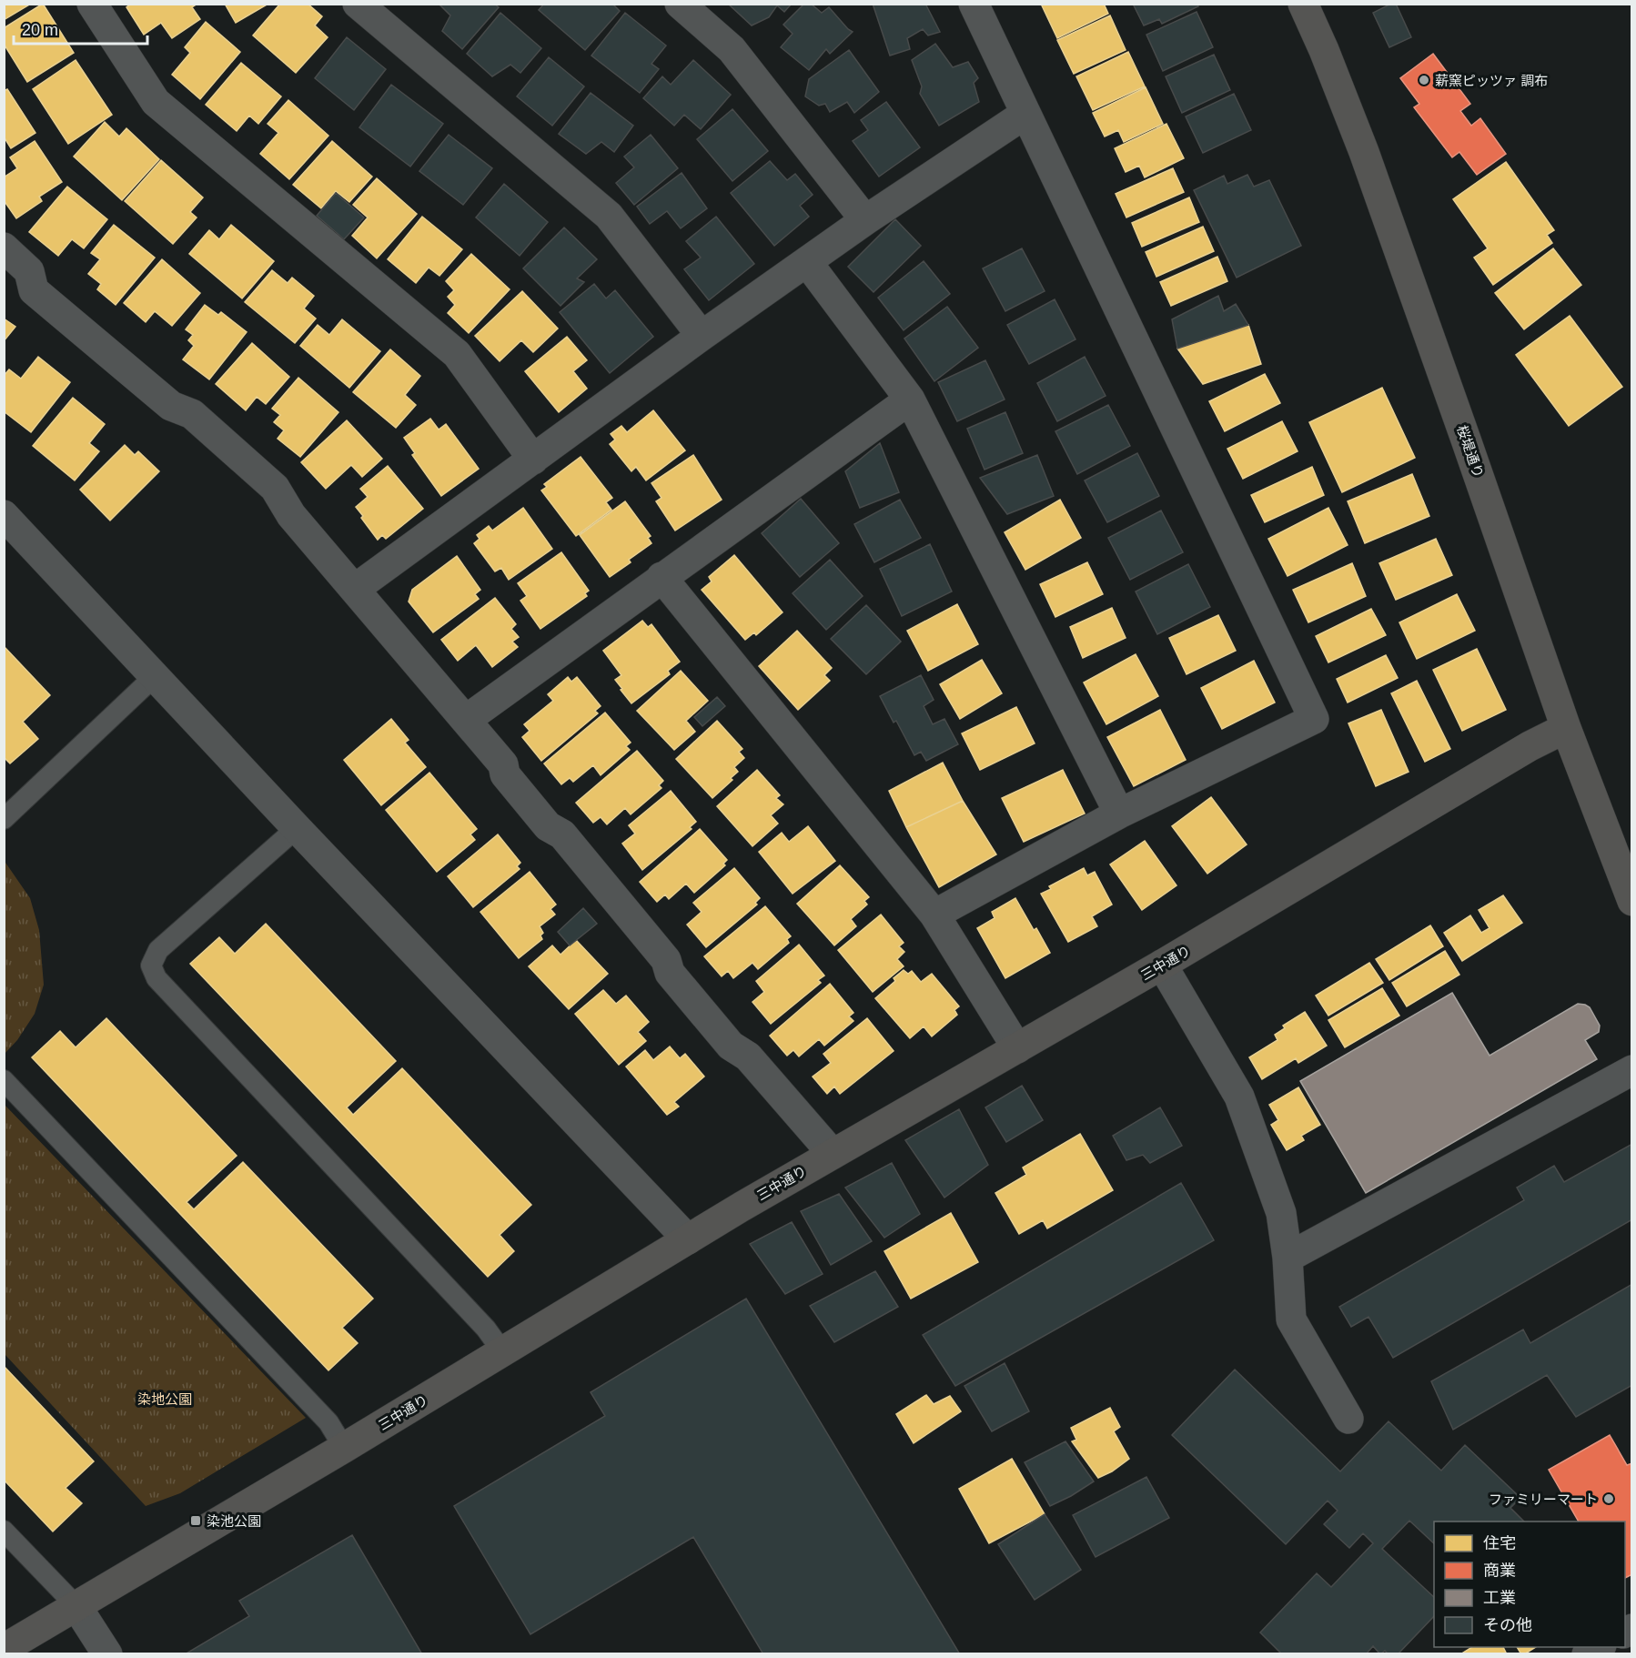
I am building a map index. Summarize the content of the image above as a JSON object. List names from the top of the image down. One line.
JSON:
{"streets":{"street":["桜堤通り","三中通り"]},"crossings":[["桜堤通り","三中通り"]],"parks":["染地公園"],"places":{"other":["薪窯ピッツァ 調布","ファミリーマート"],"transit":["染池公園"]},"legend":["住宅","商業","工業","その他"],"scale_bar":"20 m"}
